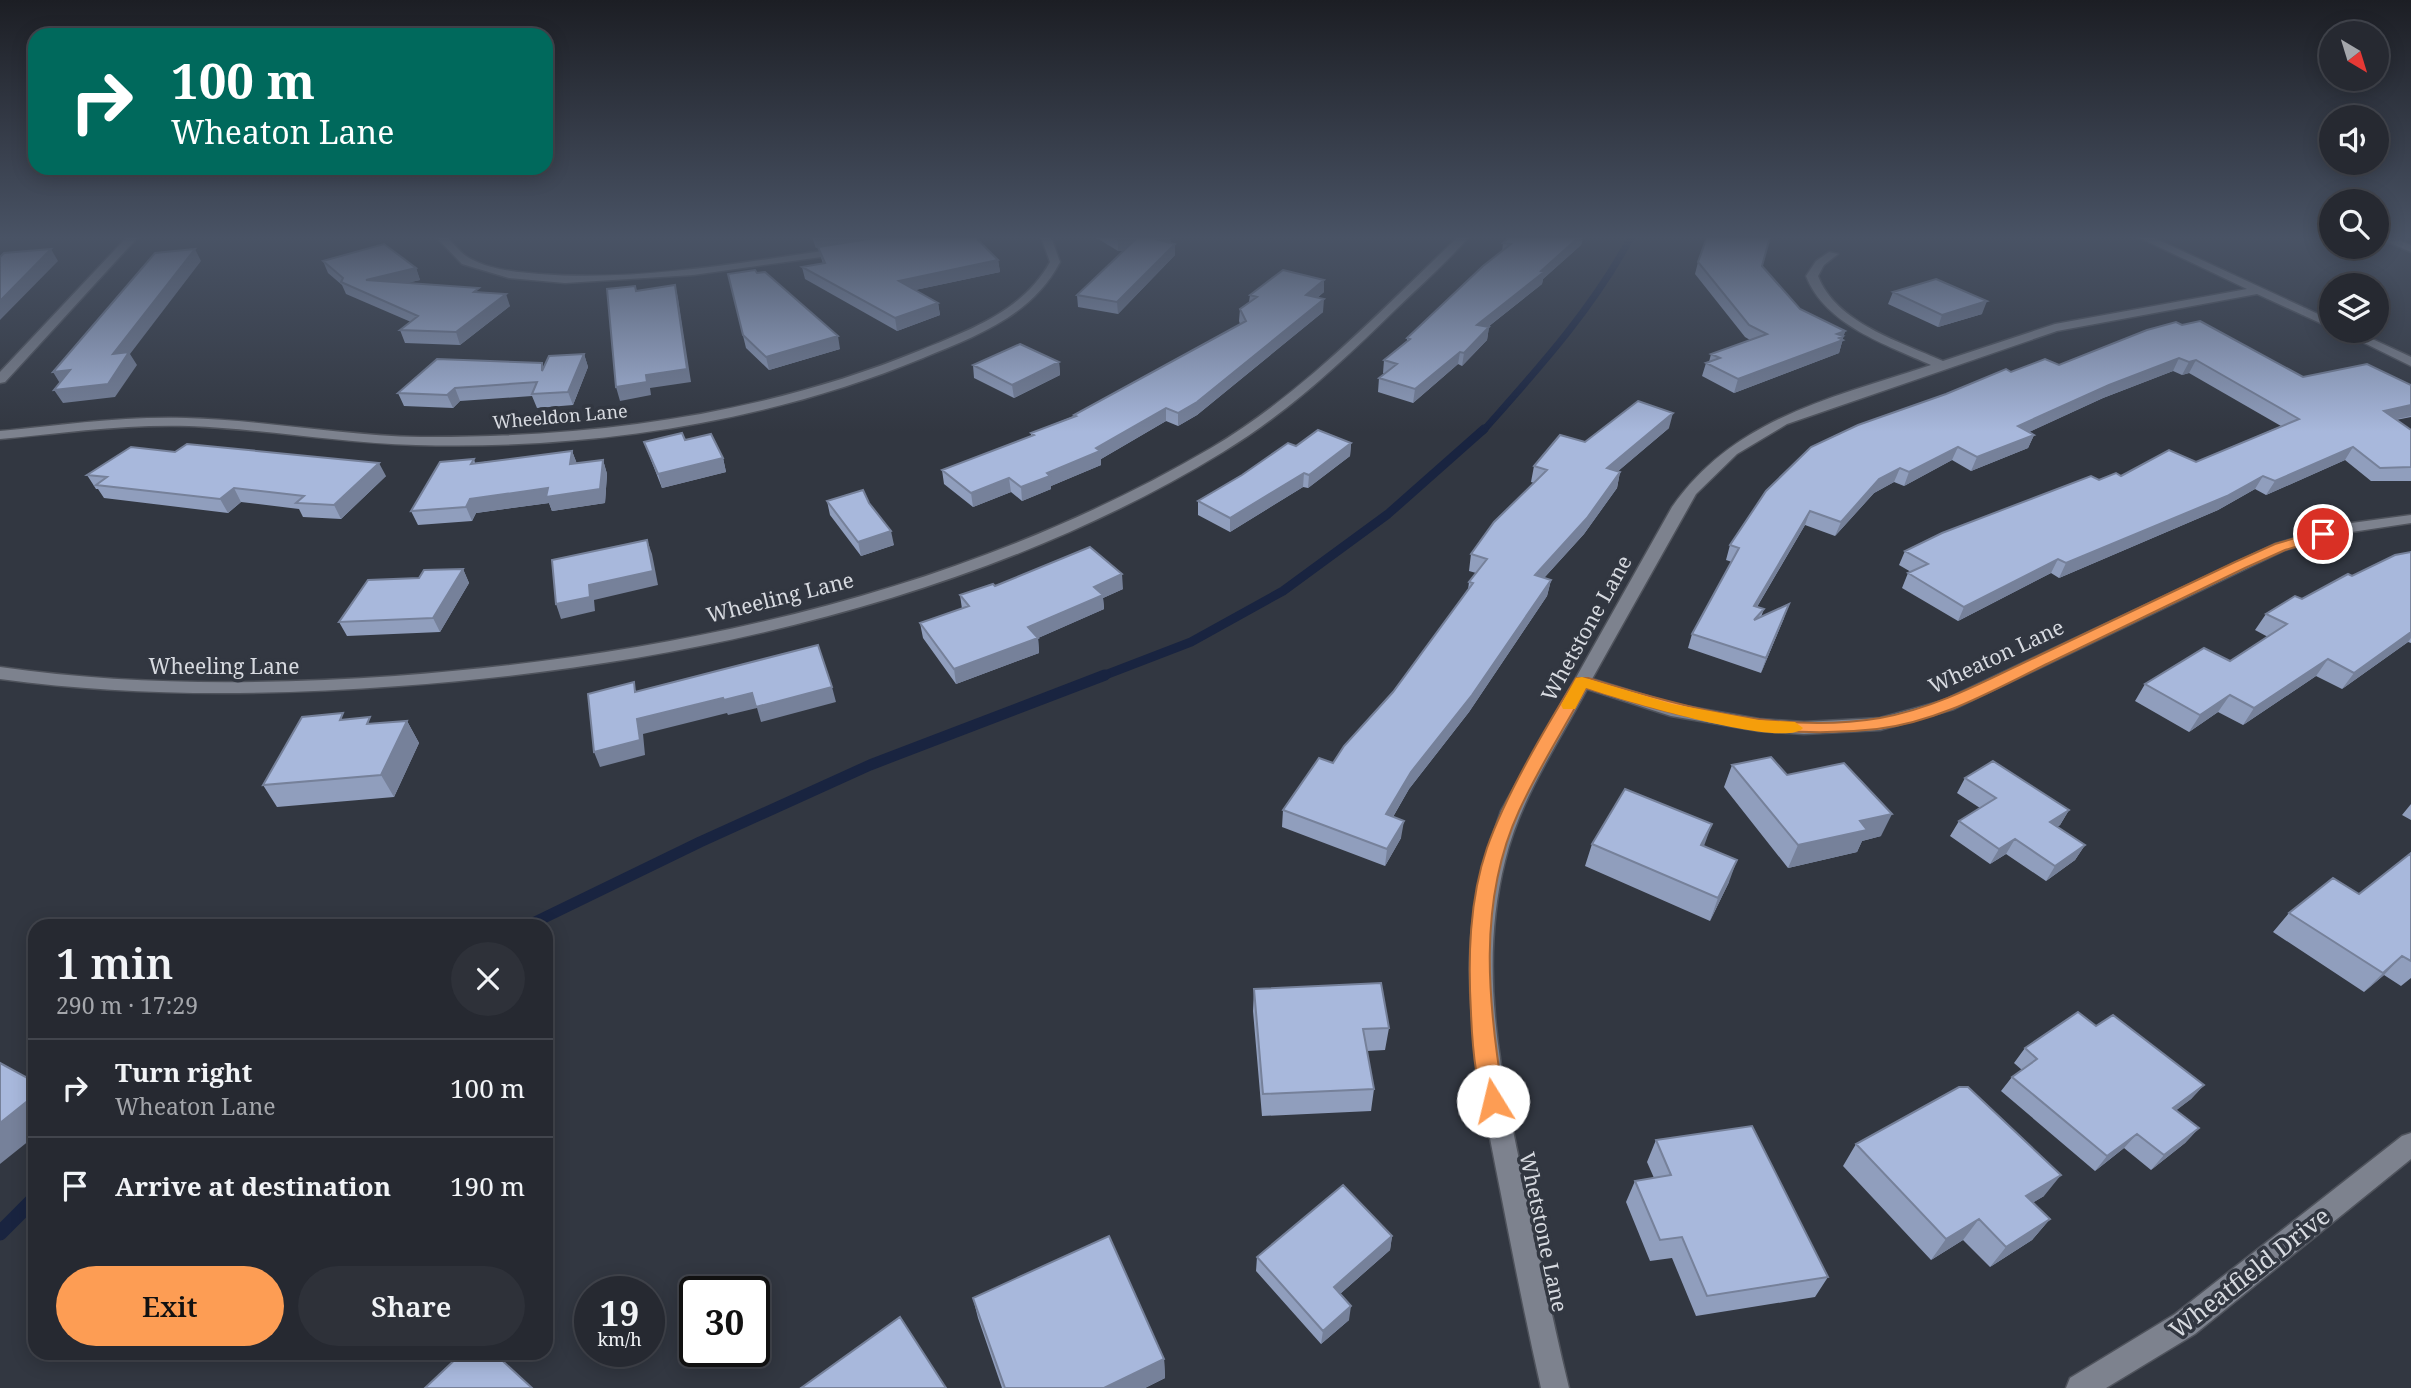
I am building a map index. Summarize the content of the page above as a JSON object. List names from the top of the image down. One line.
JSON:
{"streets":{"street":["Wheeldon Lane","Wheeling Lane","Whetstone Lane","Wheaton Lane","Wheatfield Drive"]},"crossings":[["Whetstone Lane","Wheaton Lane"]],"north":"bottom right","page":{"turn":["100 m","Wheaton Lane"],"heading":["1 min","290 m · 17:29"],"list":[{"name":"Turn right","note":"Wheaton Lane","value":"100 m"},{"name":"Arrive at destination","value":"190 m"}],"buttons":["Exit","Share"],"speed":"19 km/h","limit":"30"}}
